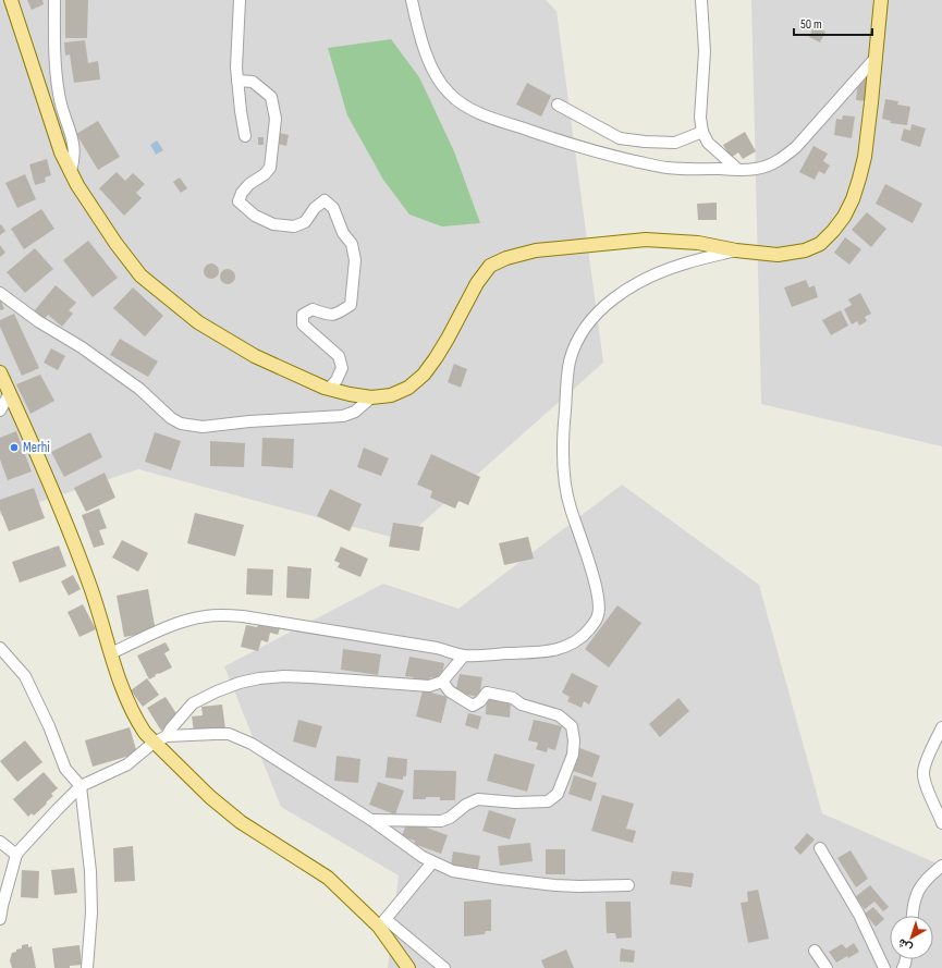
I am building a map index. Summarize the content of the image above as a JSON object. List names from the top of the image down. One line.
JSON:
{"places":["Merhi"],"scale_bar":"50 m","north":"bottom left"}
